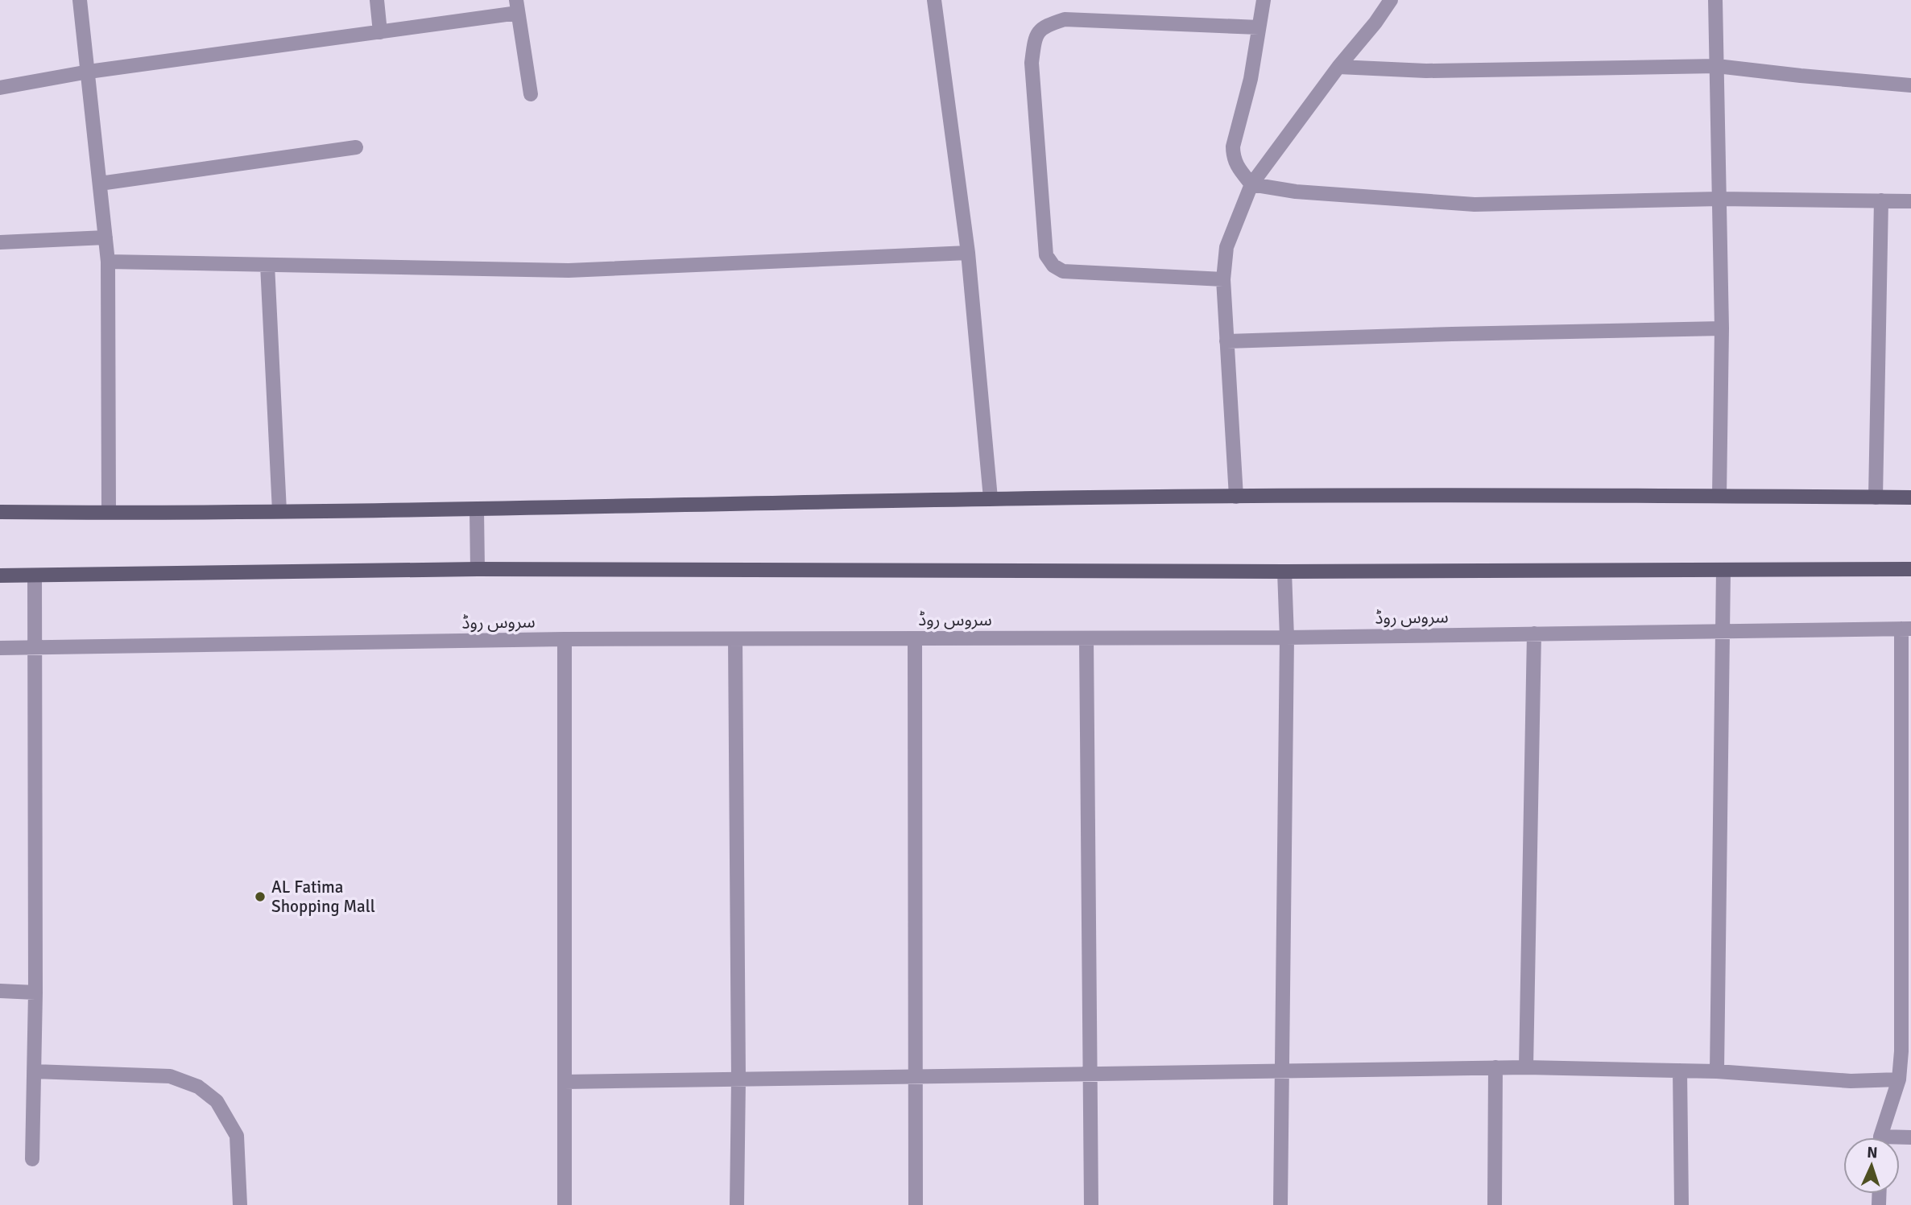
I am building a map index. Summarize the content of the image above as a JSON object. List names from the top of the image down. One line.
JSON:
{"streets":{"street":["سروس روڈ"]},"places":["AL Fatima Shopping Mall"],"north":"top"}
